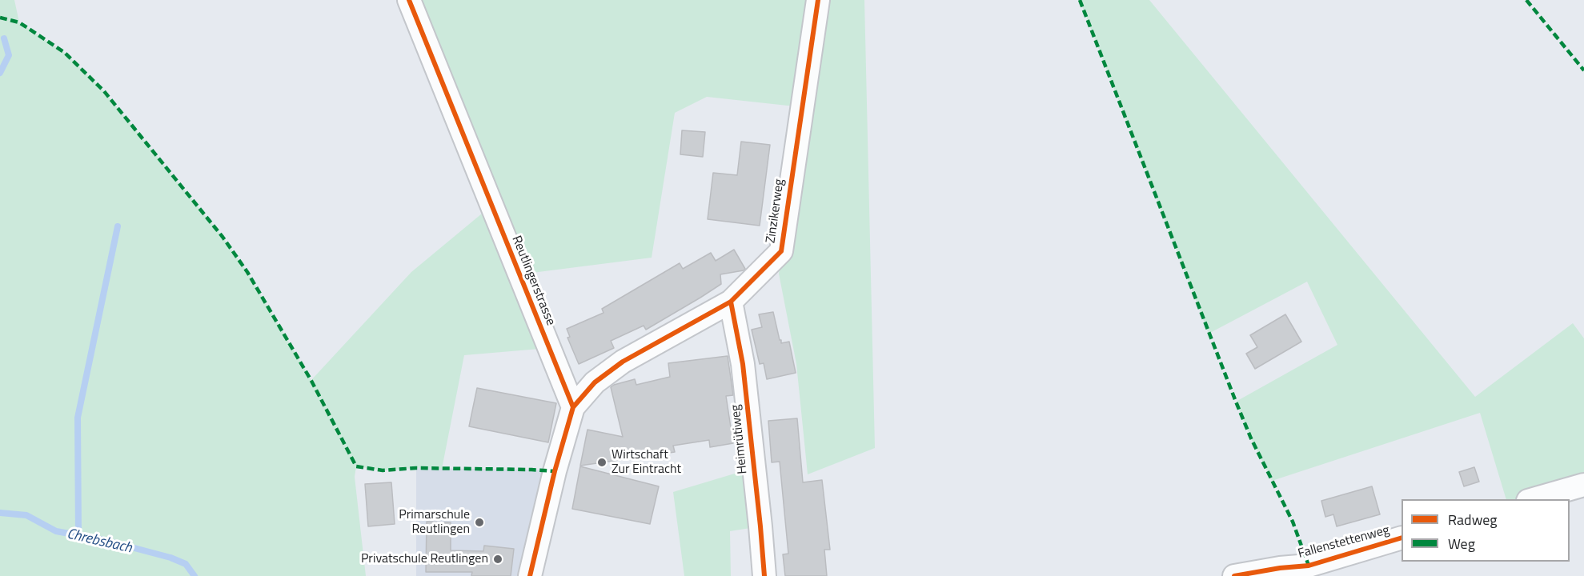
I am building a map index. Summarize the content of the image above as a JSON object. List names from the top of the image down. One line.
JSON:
{"streets":{"street":["Zinzikerweg","Reutlingerstrasse","Heimrütiweg","Fallenstettenweg"]},"crossings":[["Zinzikerweg","Reutlingerstrasse"],["Zinzikerweg","Heimrütiweg"]],"water":["Chrebsbach"],"places":["Wirtschaft Zur Eintracht","Primarschule Reutlingen","Privatschule Reutlingen"],"legend":["Radweg","Weg"]}
